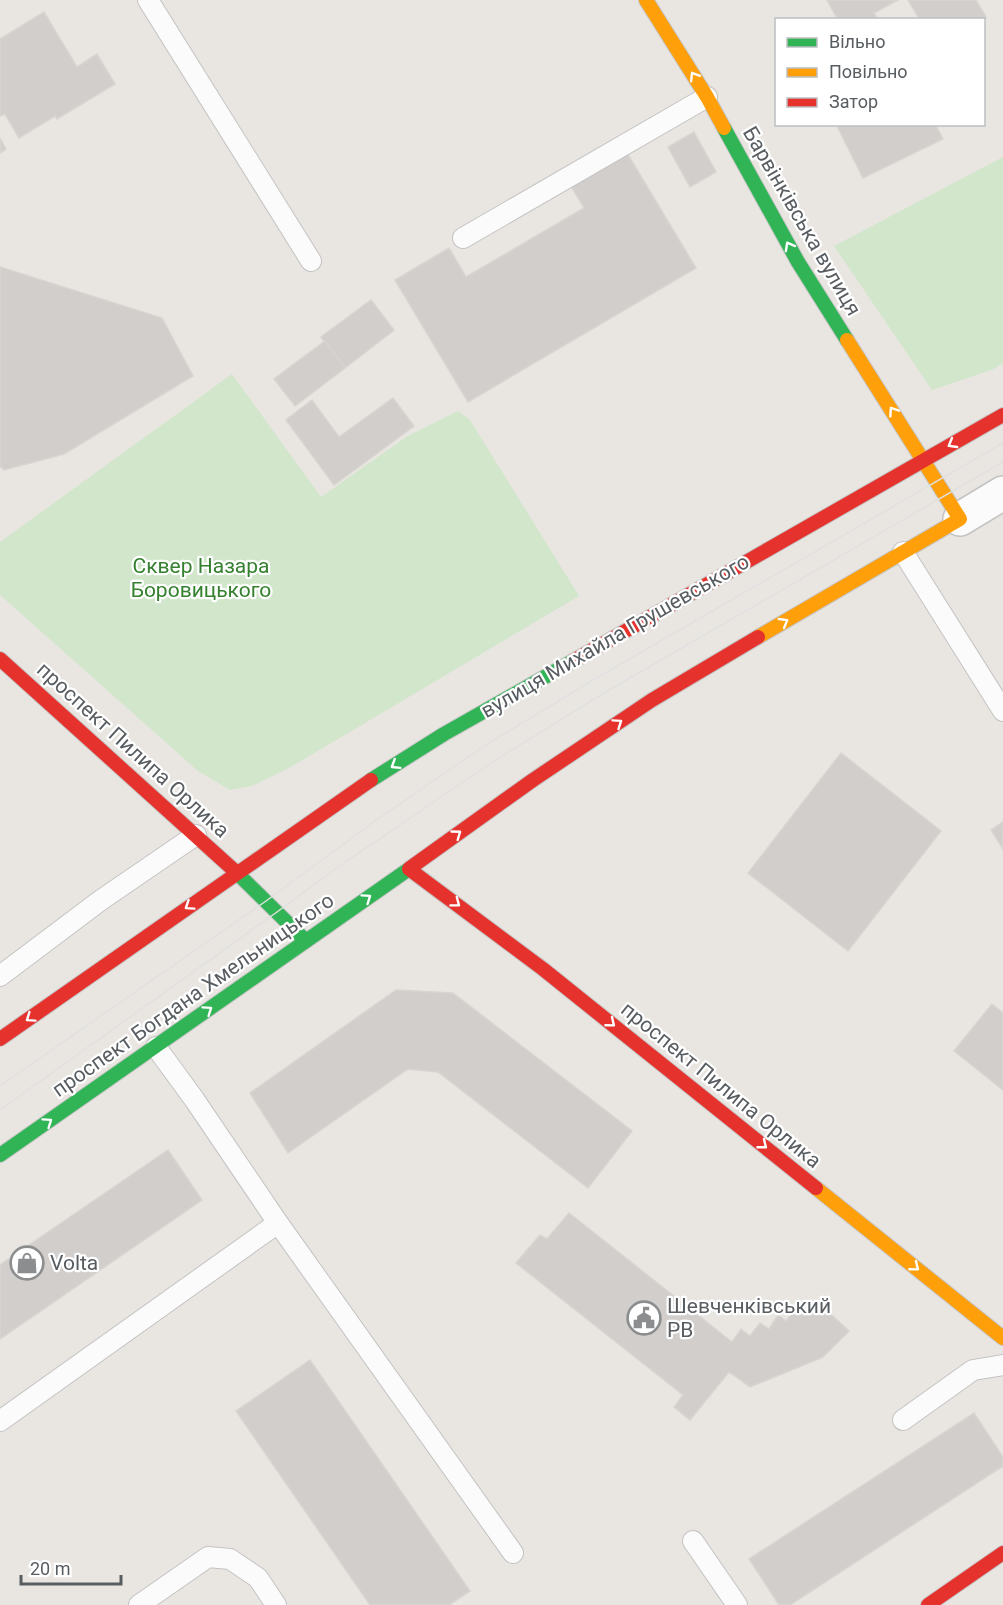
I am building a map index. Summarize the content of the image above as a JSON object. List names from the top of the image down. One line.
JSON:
{"streets":{"main road":["Барвінківська вулиця","вулиця Михайла Грушевського","проспект Пилипа Орлика","проспект Богдана Хмельницького"]},"crossings":[["Барвінківська вулиця","вулиця Михайла Грушевського"],["вулиця Михайла Грушевського","проспект Пилипа Орлика"],["проспект Пилипа Орлика","проспект Богдана Хмельницького"]],"one_way":["Барвінківська вулиця","проспект Пилипа Орлика"],"parks":["Сквер Назара Боровицького"],"places":{"shop":["Volta"],"public building":["Шевченківський РВ"]},"legend":["Вільно","Повільно","Затор"],"scale_bar":"20 m"}
